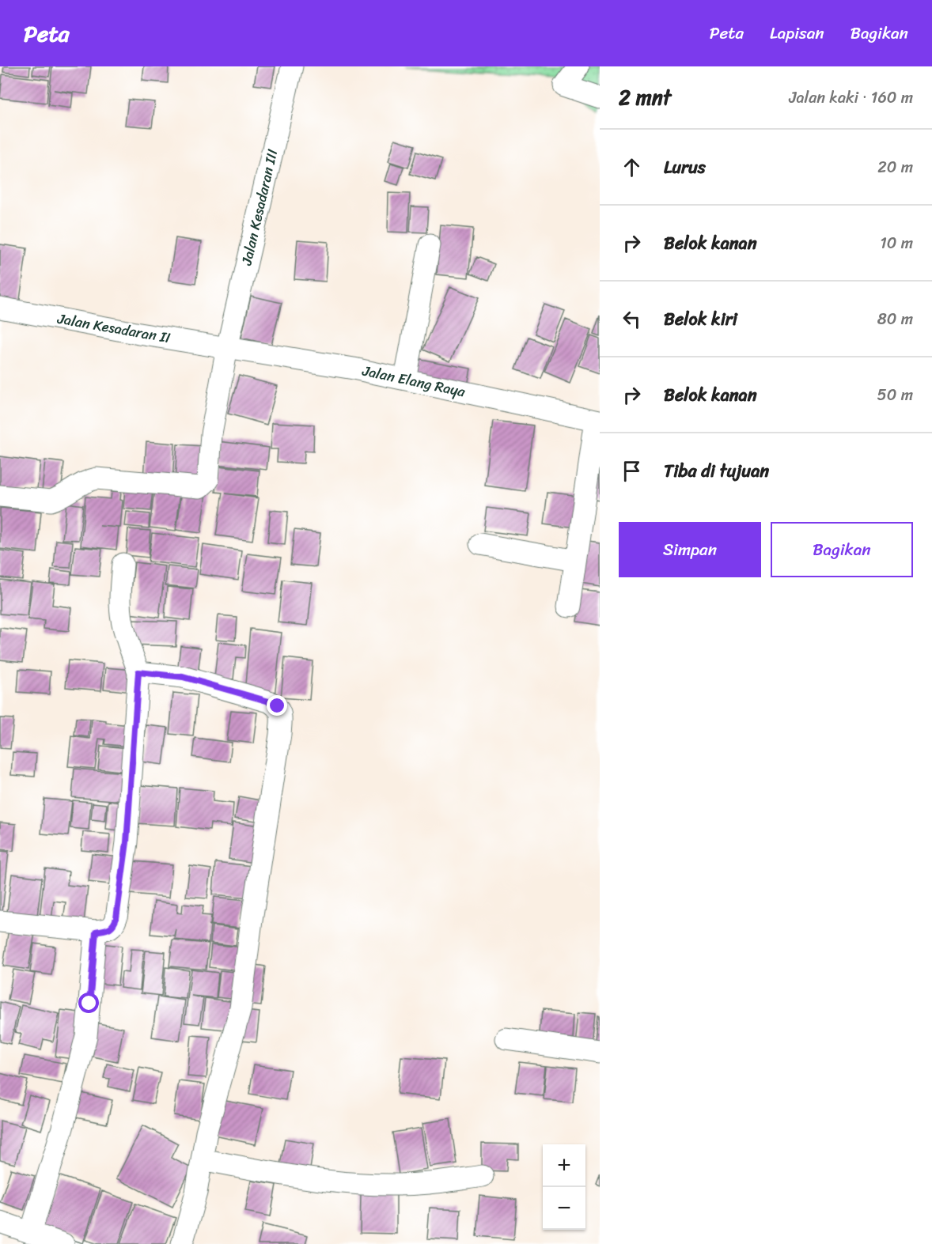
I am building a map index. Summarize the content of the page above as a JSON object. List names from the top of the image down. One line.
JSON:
{"streets":{"street":["Jalan Kesadaran III","Jalan Kesadaran II","Jalan Elang Raya"]},"crossings":[["Jalan Kesadaran III","Jalan Kesadaran II"],["Jalan Kesadaran III","Jalan Elang Raya"],["Jalan Kesadaran II","Jalan Elang Raya"]],"page":{"header":"Peta","nav":["Peta","Lapisan","Bagikan"],"heading":["2 mnt","Jalan kaki · 160 m"],"list":[["Lurus","20 m"],["Belok kanan","10 m"],["Belok kiri","80 m"],["Belok kanan","50 m"],"Tiba di tujuan"],"buttons":["Simpan","Bagikan"],"map_buttons":["+","−"]}}
